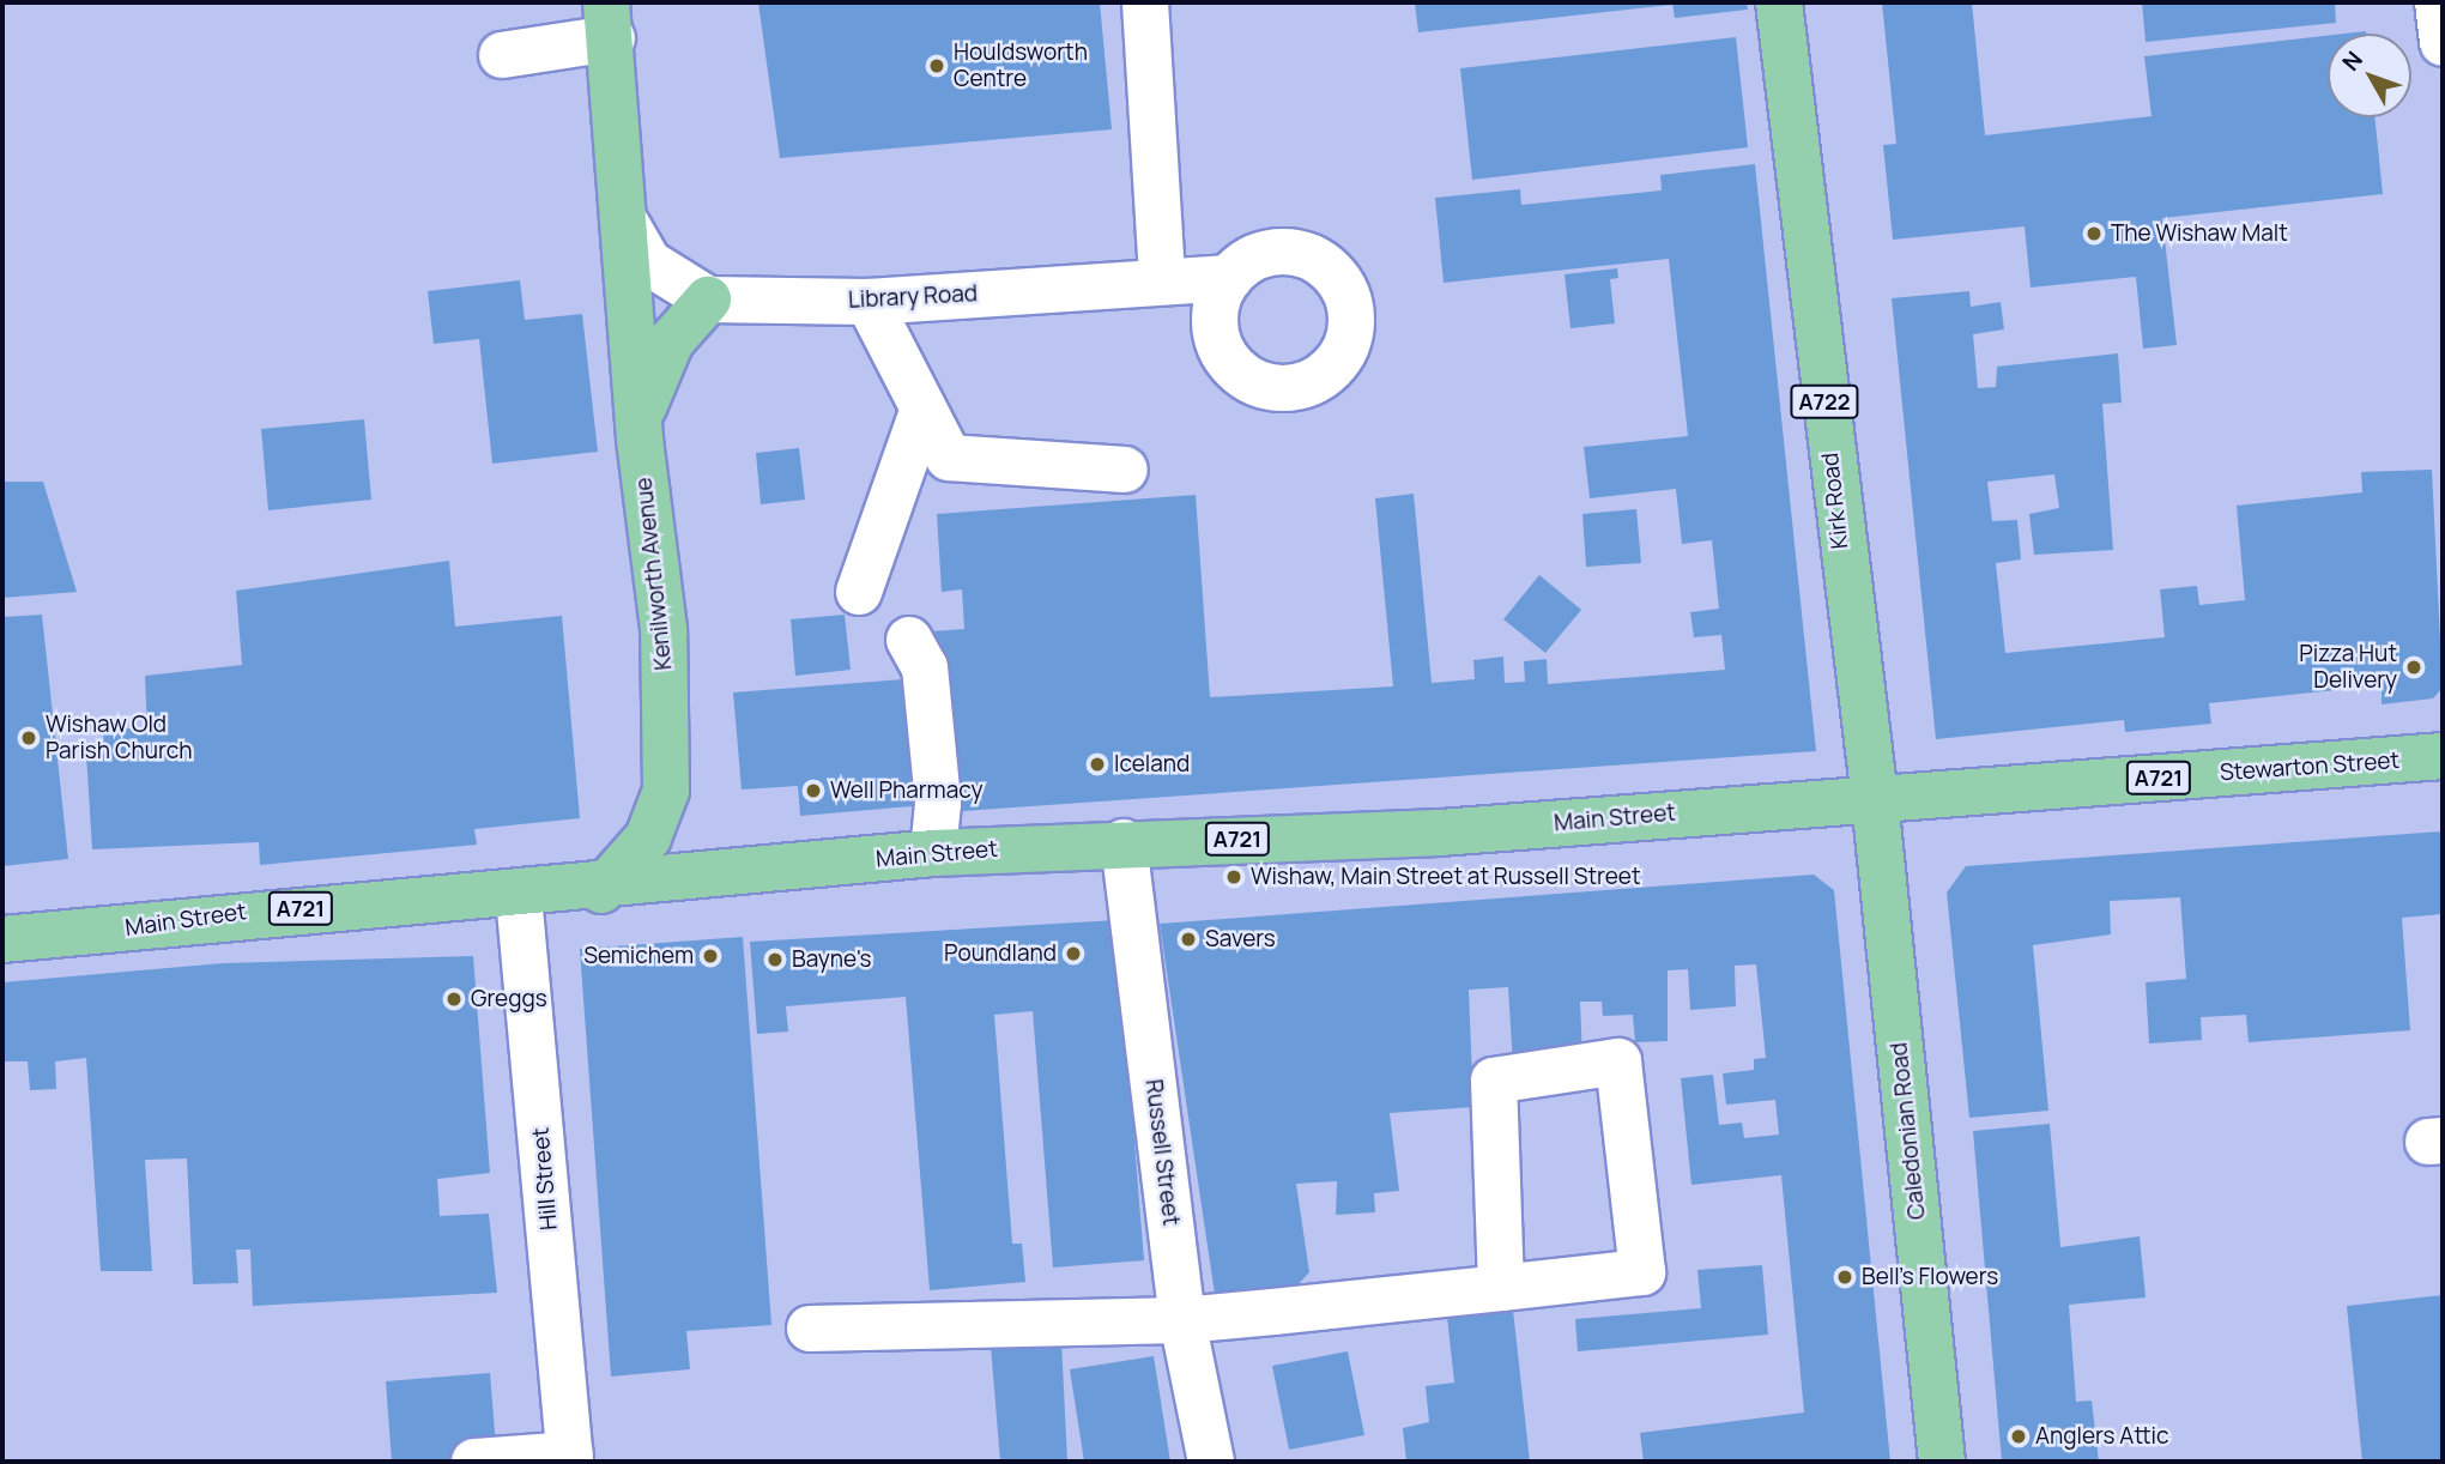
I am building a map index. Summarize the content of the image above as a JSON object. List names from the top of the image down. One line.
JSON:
{"streets":{"main road":["A722","Kirk Road","Kenilworth Avenue","Stewarton Street","A721","Main Street","Caledonian Road"],"street":["Library Road","Russell Street","Hill Street"]},"crossings":[["Library Road","Kenilworth Avenue"],["Kirk Road","Stewarton Street"],["Kirk Road","Main Street"],["Kirk Road","Caledonian Road"],["Kenilworth Avenue","Main Street"],["Stewarton Street","Main Street"],["Stewarton Street","Caledonian Road"],["Main Street","Caledonian Road"],["Main Street","Russell Street"],["Main Street","Hill Street"]],"places":["Houldsworth Centre","The Wishaw Malt","Pizza Hut Delivery","Wishaw Old Parish Church","Iceland","Well Pharmacy","Wishaw, Main Street at Russell Street","Savers","Poundland","Semichem","Bayne's","Greggs","Bell's Flowers","Anglers Attic"],"north":"top left"}
